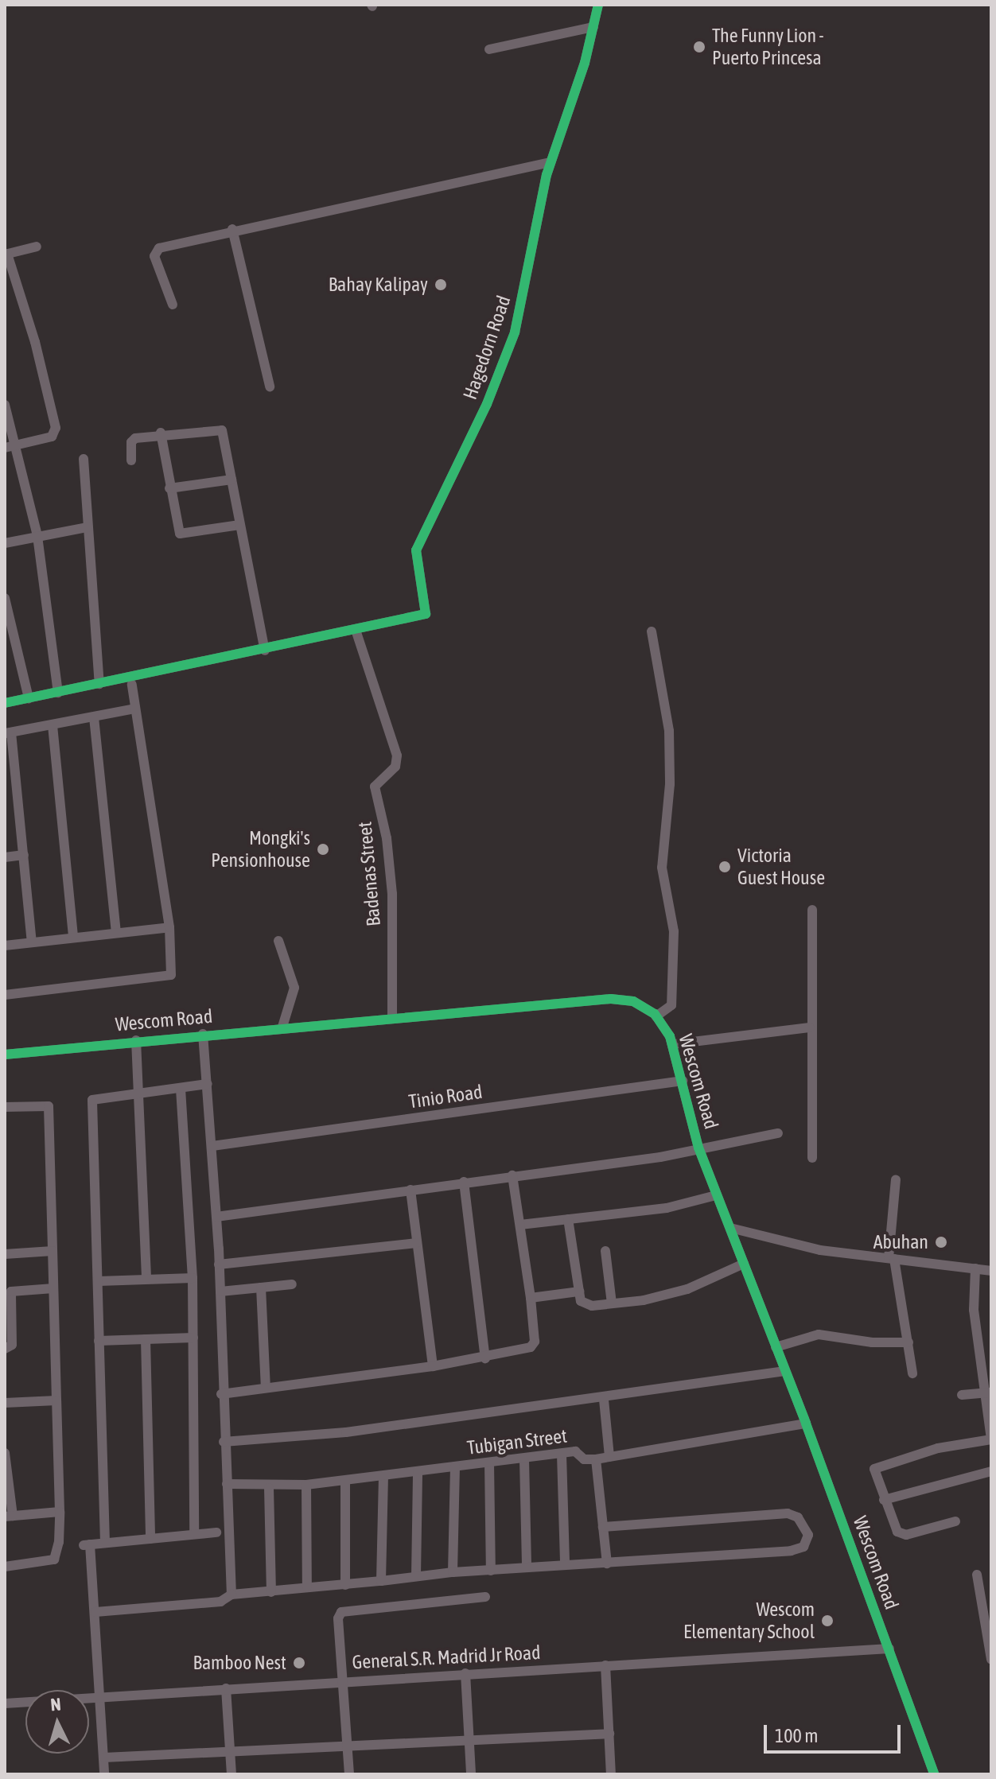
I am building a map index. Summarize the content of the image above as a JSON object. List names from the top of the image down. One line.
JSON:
{"streets":{"street":["Hagedorn Road","Badenas Street","Wescom Road","Tinio Road","Tubigan Street","General S.R. Madrid Jr Road"]},"crossings":[["Hagedorn Road","Badenas Street"],["Badenas Street","Wescom Road"],["Wescom Road","Tinio Road"],["Wescom Road","Tubigan Street"],["Wescom Road","General S.R. Madrid Jr Road"]],"places":["The Funny Lion - Puerto Princesa","Bahay Kalipay","Mongki's Pensionhouse","Victoria Guest House","Abuhan","Wescom Elementary School","Bamboo Nest"],"scale_bar":"100 m","north":"top"}
